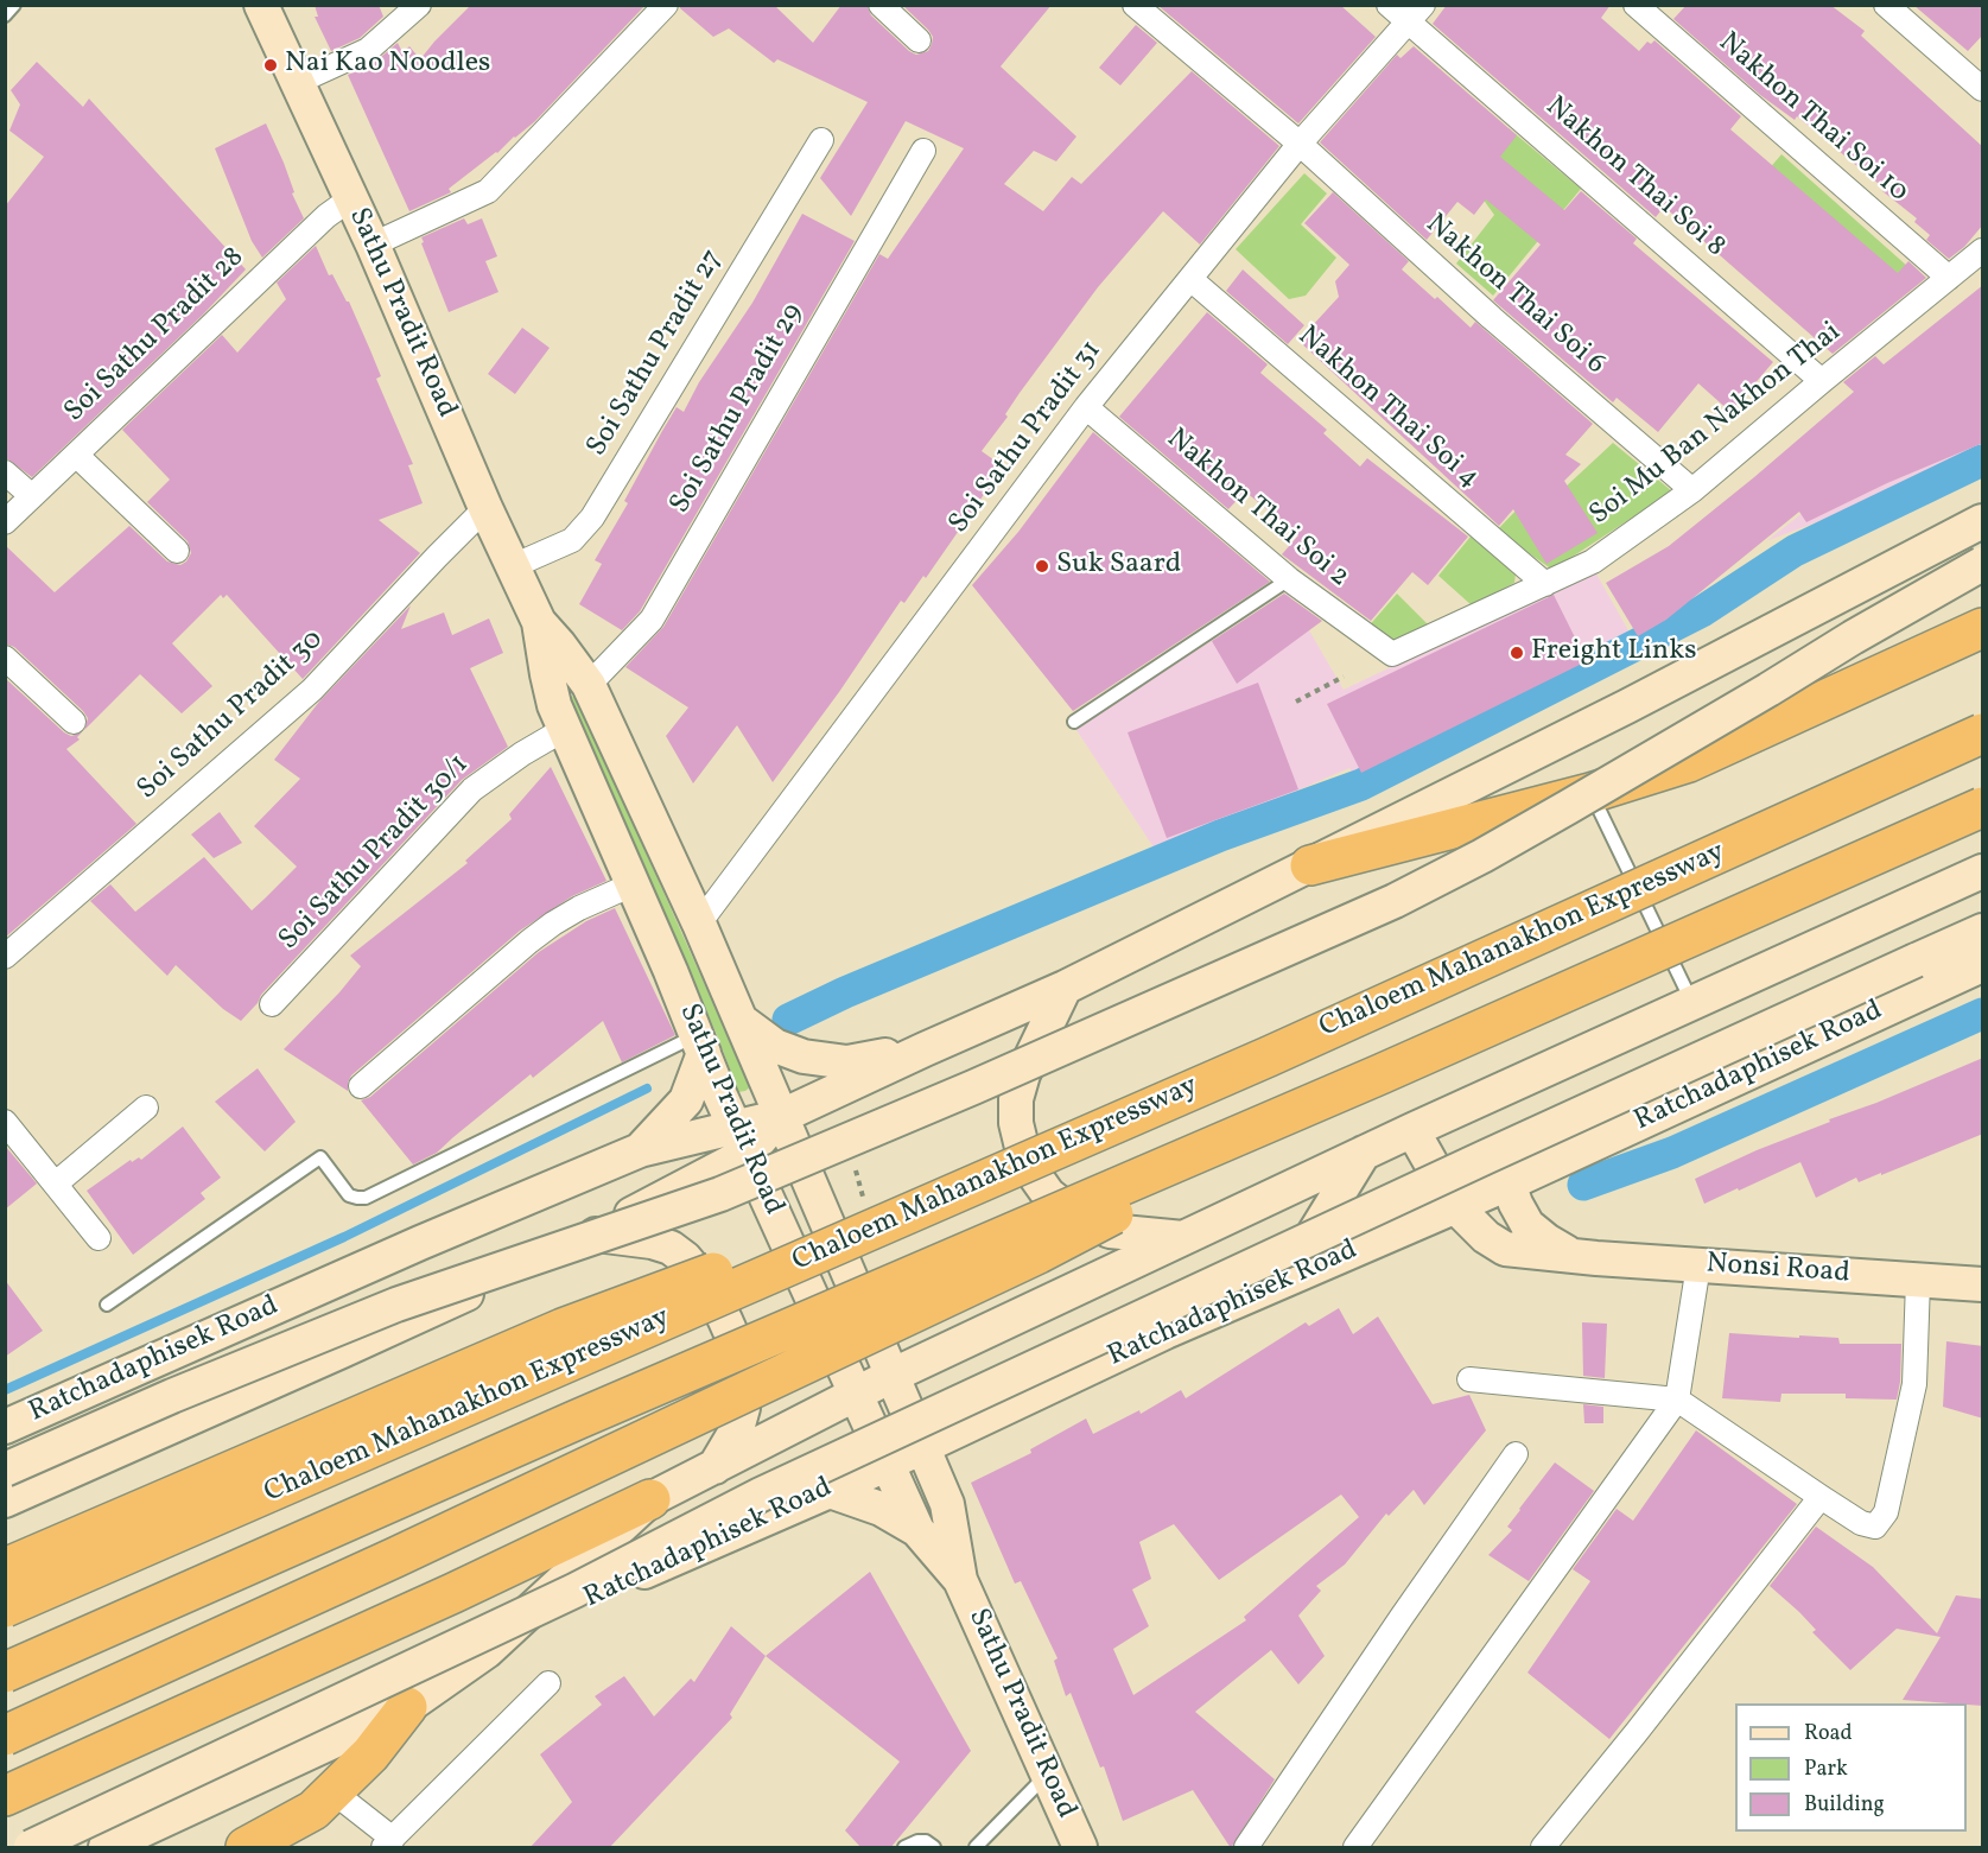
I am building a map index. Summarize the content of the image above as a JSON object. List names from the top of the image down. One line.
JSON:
{"streets":{"highway":["Chaloem Mahanakhon Expressway"],"main road":["Sathu Pradit Road","Ratchadaphisek Road","Nonsi Road"],"street":["Nakhon Thai Soi 10","Nakhon Thai Soi 8","Nakhon Thai Soi 6","Soi Sathu Pradit 28","Soi Sathu Pradit 27","Nakhon Thai Soi 4","Soi Sathu Pradit 29","Soi Mu Ban Nakhon Thai","Soi Sathu Pradit 31","Nakhon Thai Soi 2","Soi Sathu Pradit 30","Soi Sathu Pradit 30/1"]},"crossings":[["Nakhon Thai Soi 10","Soi Mu Ban Nakhon Thai"],["Nakhon Thai Soi 8","Soi Mu Ban Nakhon Thai"],["Nakhon Thai Soi 8","Soi Sathu Pradit 31"],["Nakhon Thai Soi 6","Soi Mu Ban Nakhon Thai"],["Nakhon Thai Soi 6","Soi Sathu Pradit 31"],["Sathu Pradit Road","Soi Sathu Pradit 28"],["Sathu Pradit Road","Soi Sathu Pradit 27"],["Sathu Pradit Road","Soi Sathu Pradit 29"],["Sathu Pradit Road","Soi Sathu Pradit 31"],["Sathu Pradit Road","Soi Sathu Pradit 30"],["Sathu Pradit Road","Soi Sathu Pradit 30/1"],["Sathu Pradit Road","Ratchadaphisek Road"],["Nakhon Thai Soi 4","Soi Mu Ban Nakhon Thai"],["Nakhon Thai Soi 4","Soi Sathu Pradit 31"],["Soi Mu Ban Nakhon Thai","Nakhon Thai Soi 2"],["Soi Sathu Pradit 31","Nakhon Thai Soi 2"],["Ratchadaphisek Road","Nonsi Road"]],"places":["Nai Kao Noodles","Suk Saard","Freight Links"],"legend":["Road","Park","Building"]}
